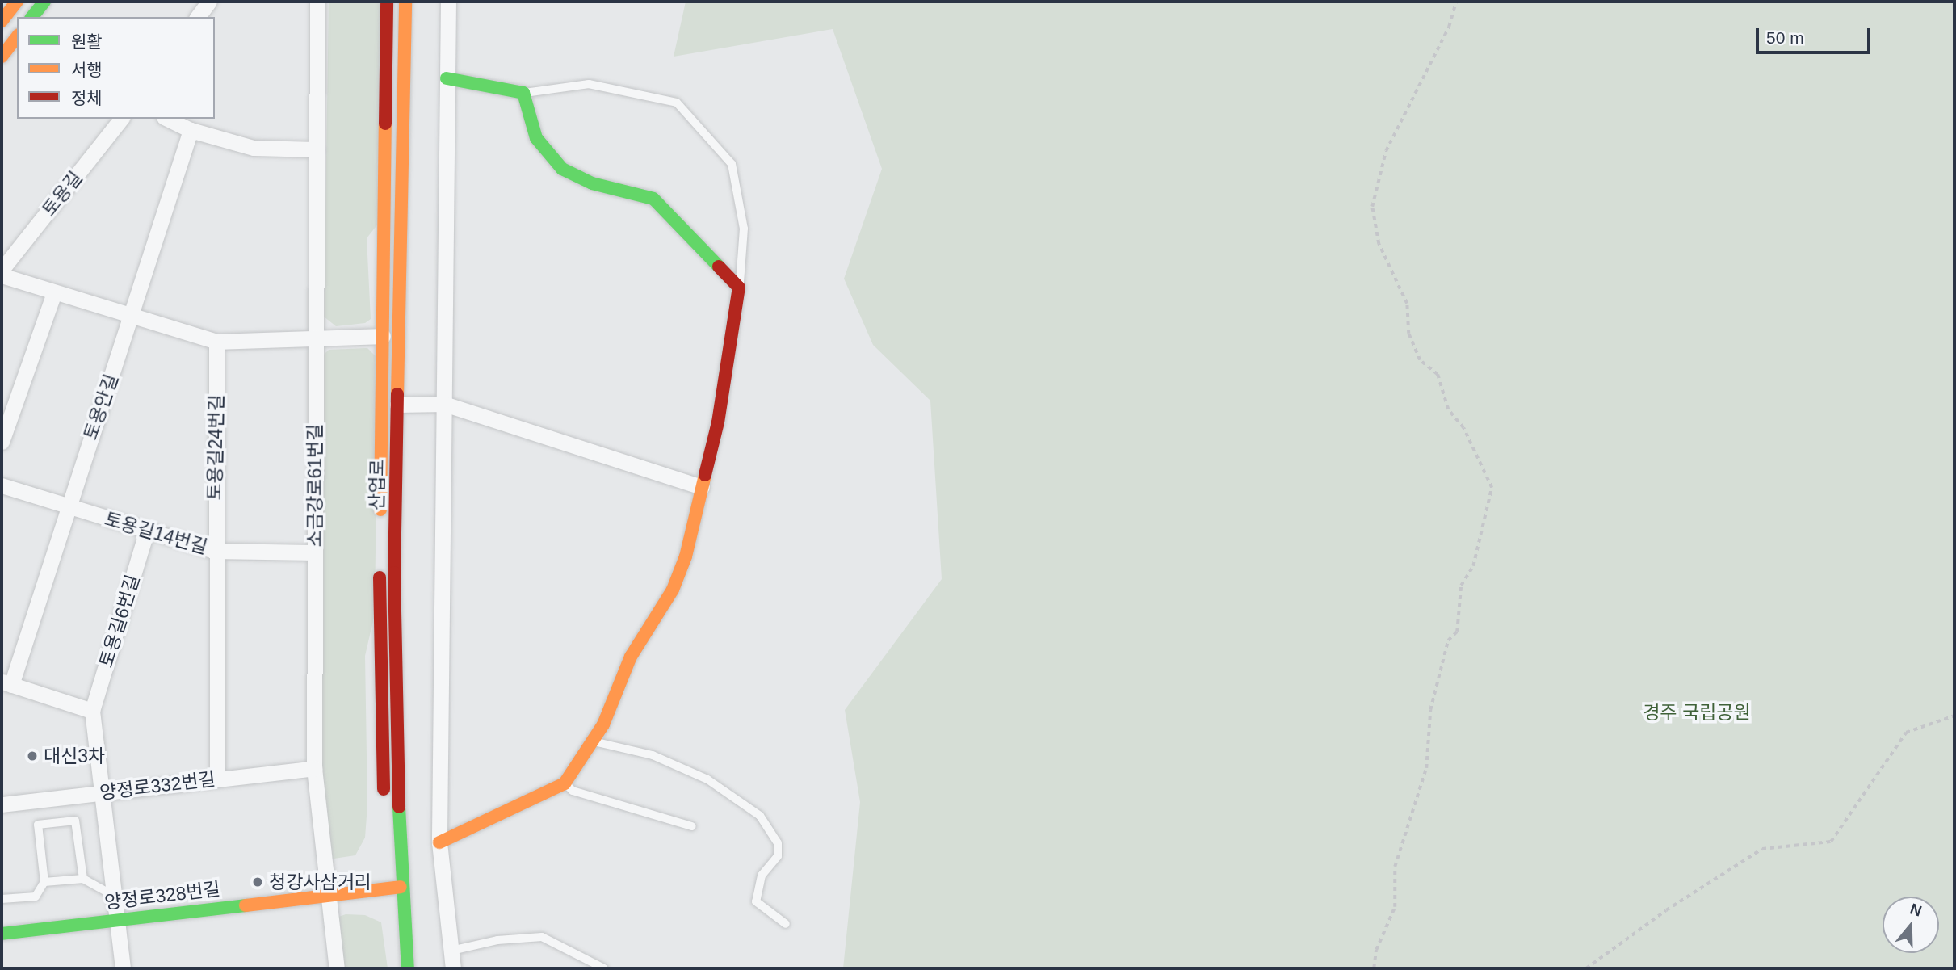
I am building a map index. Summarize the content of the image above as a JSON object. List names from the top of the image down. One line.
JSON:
{"streets":{"street":["토용길","토용안길","토용길24번길","산업로","소금강로61번길","토용길14번길","토용길6번길","양정로332번길","양정로328번길"]},"crossings":[["토용안길","토용길14번길"],["토용길24번길","토용길14번길"],["토용길24번길","양정로332번길"],["산업로","양정로328번길"],["소금강로61번길","토용길14번길"],["소금강로61번길","양정로332번길"],["소금강로61번길","양정로328번길"],["토용길14번길","토용길6번길"],["토용길6번길","양정로332번길"],["토용길6번길","양정로328번길"]],"parks":["경주 국립공원"],"places":["대신3차","청강사삼거리"],"legend":["원활","서행","정체"],"scale_bar":"50 m","north":"top"}
